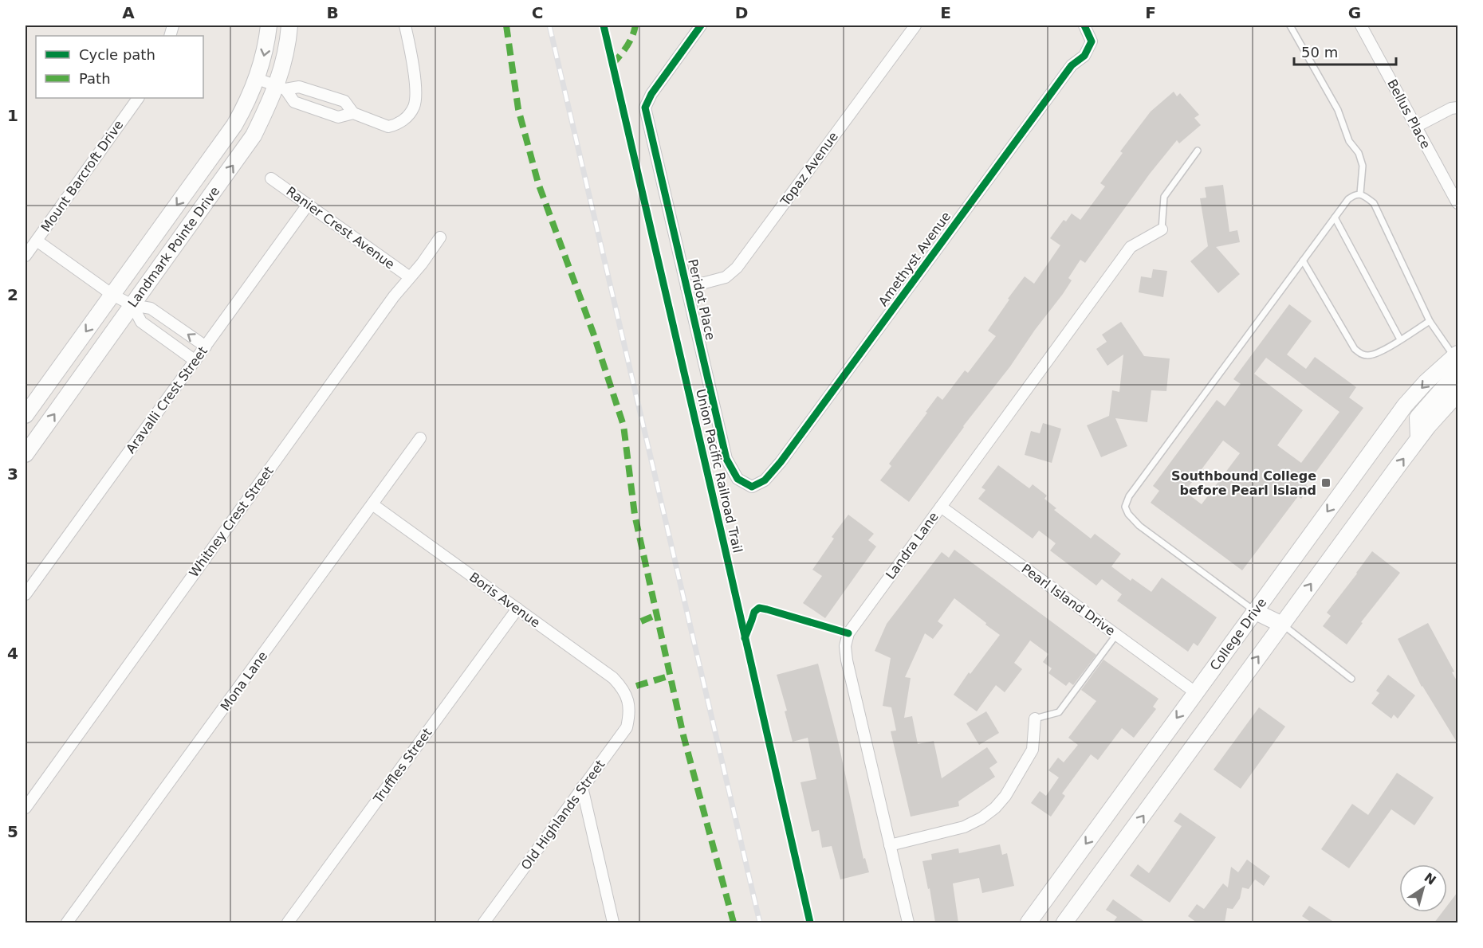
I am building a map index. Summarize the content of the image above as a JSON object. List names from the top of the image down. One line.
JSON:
{"streets":{"main road":["Landmark Pointe Drive","College Drive"],"street":["Bellus Place","Topaz Avenue","Mount Barcroft Drive","Ranier Crest Avenue","Amethyst Avenue","Peridot Place","Aravalli Crest Street","Whitney Crest Street","Landra Lane","Boris Avenue","Pearl Island Drive","Mona Lane","Truffles Street","Old Highlands Street"],"cycle path":["Union Pacific Railroad Trail"]},"crossings":[["Topaz Avenue","Peridot Place"],["Ranier Crest Avenue","Aravalli Crest Street"],["Ranier Crest Avenue","Whitney Crest Street"],["Amethyst Avenue","Peridot Place"],["Landra Lane","Pearl Island Drive"],["Boris Avenue","Mona Lane"],["Boris Avenue","Truffles Street"],["Boris Avenue","Old Highlands Street"],["Pearl Island Drive","College Drive"]],"places":{"transit":["Southbound College before Pearl Island"]},"legend":["Cycle path","Path"],"scale_bar":"50 m","north":"top right","grid":{"columns":["A","B","C","D","E","F","G"],"rows":["1","2","3","4","5"]}}
